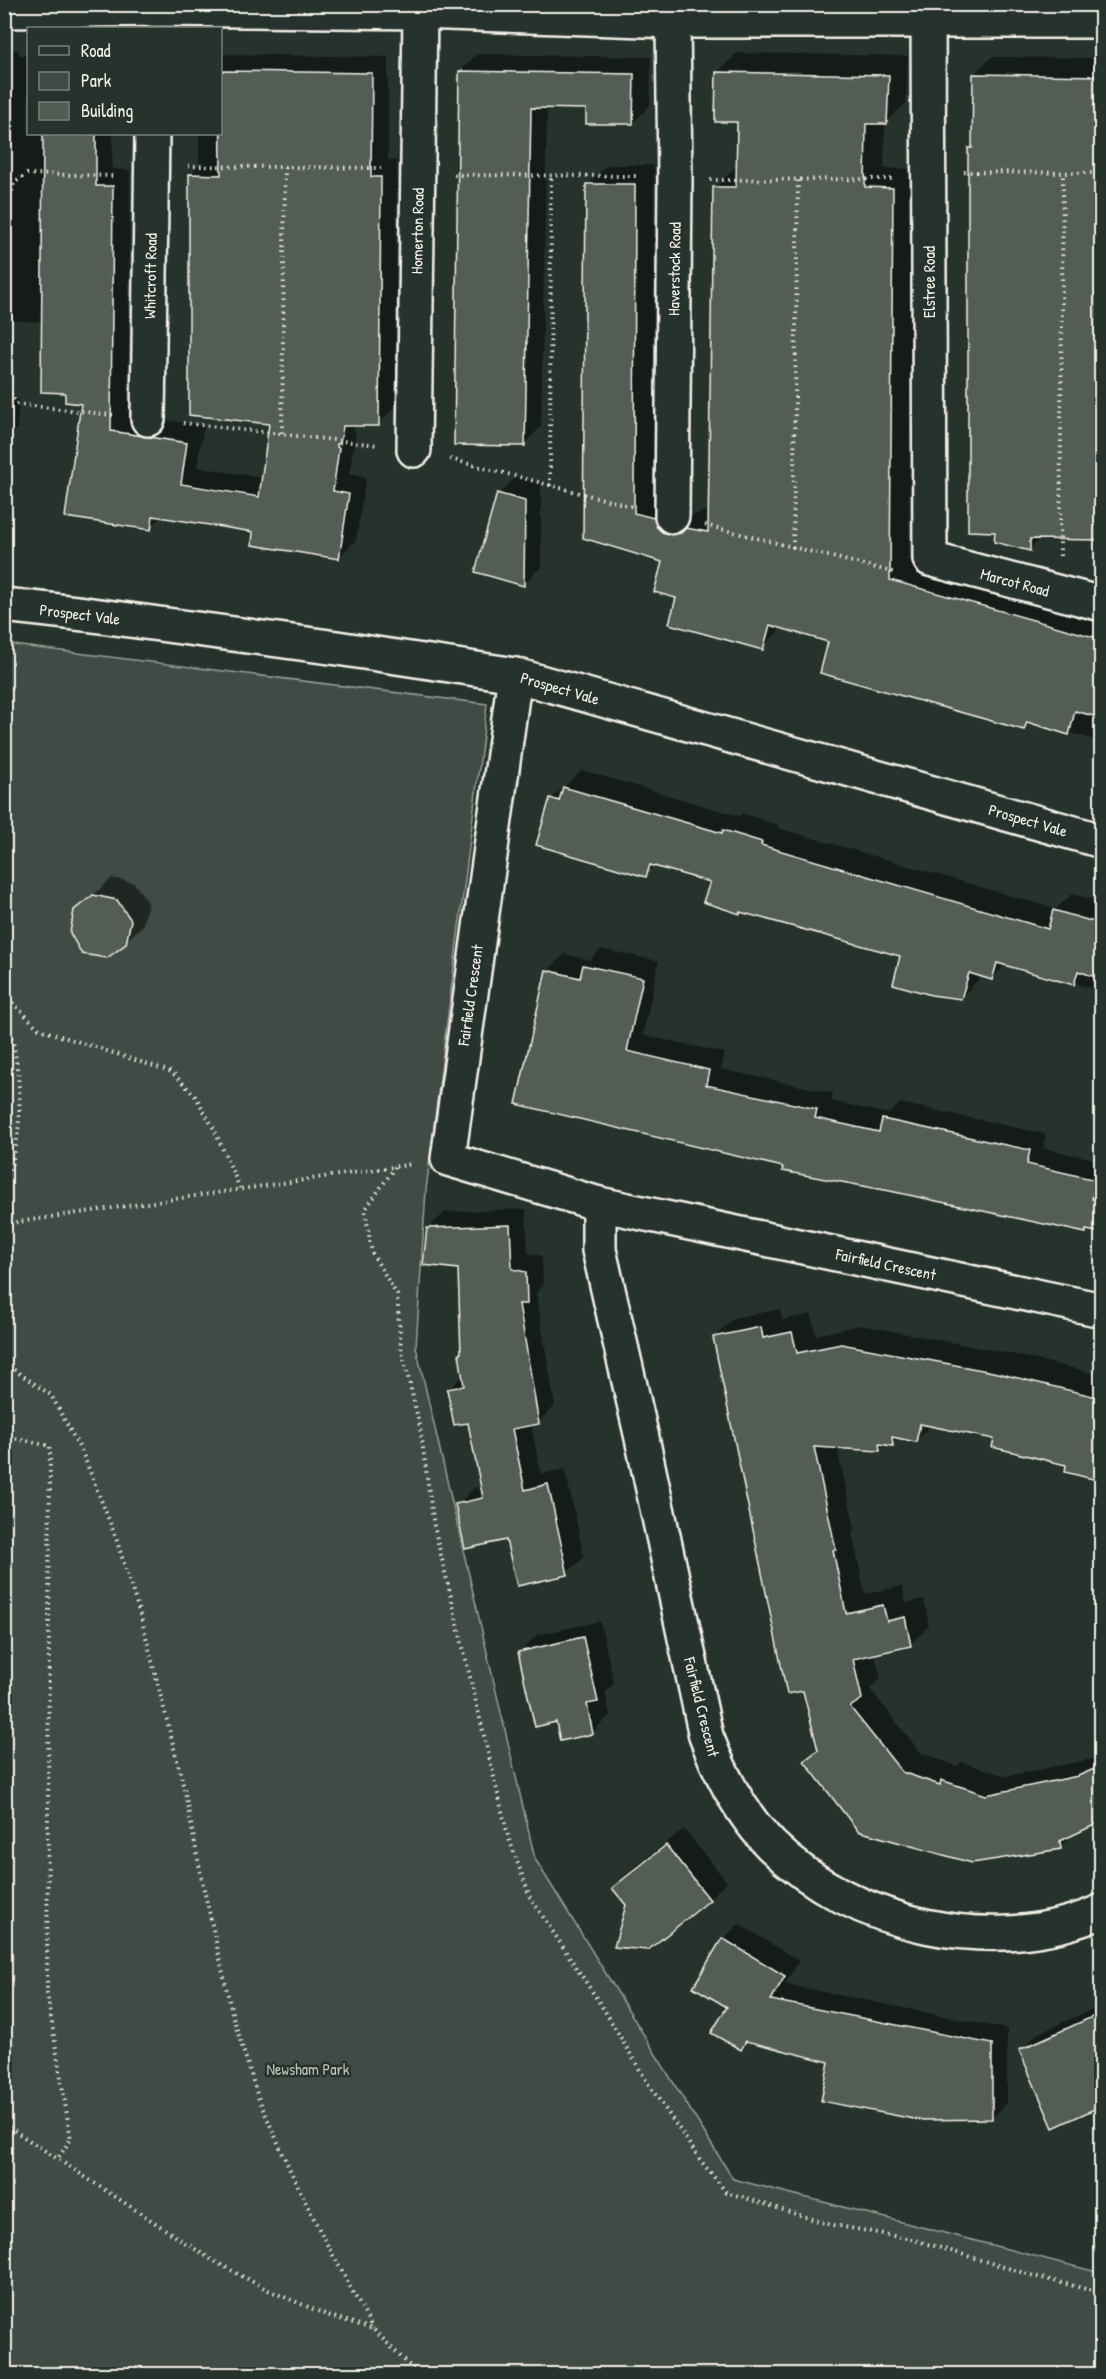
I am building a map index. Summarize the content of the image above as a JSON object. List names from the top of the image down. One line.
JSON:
{"streets":{"street":["Homerton Road","Haverstock Road","Whitcroft Road","Elstree Road","Marcot Road","Prospect Vale","Fairfield Crescent"]},"crossings":[["Elstree Road","Marcot Road"],["Prospect Vale","Fairfield Crescent"]],"parks":["Newsham Park"],"legend":["Road","Park","Building"]}
